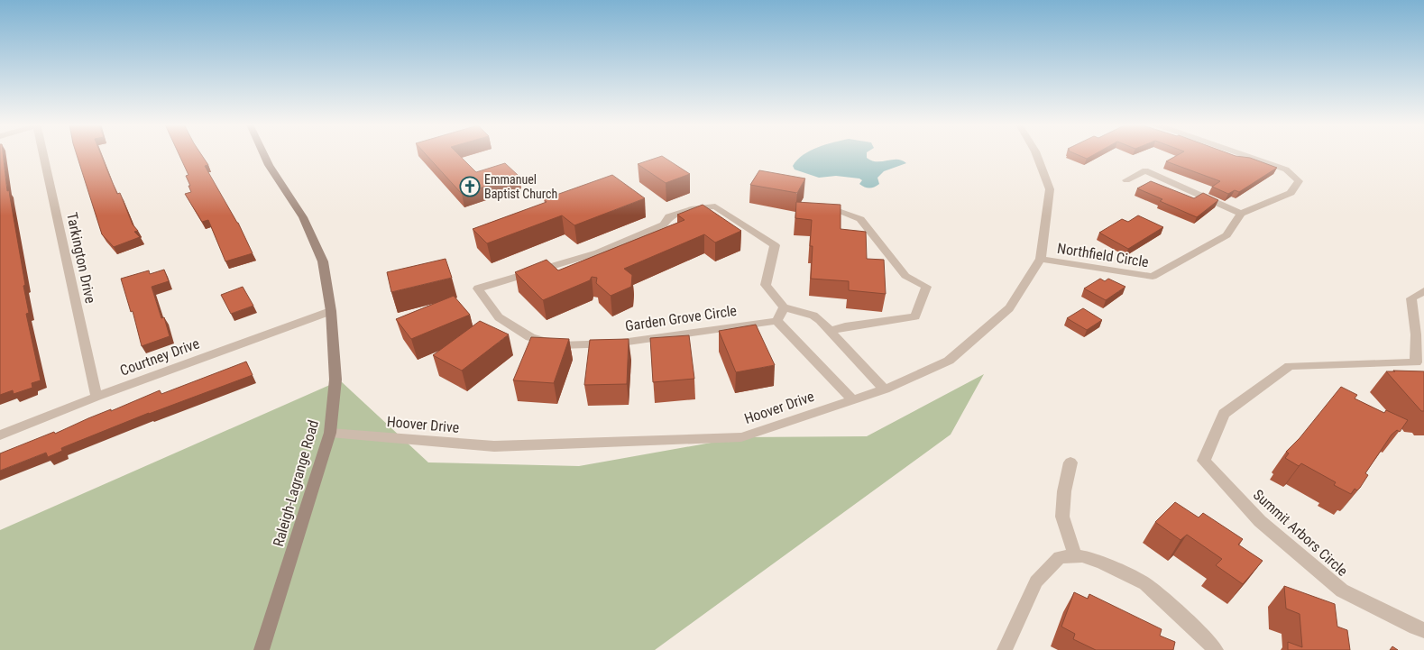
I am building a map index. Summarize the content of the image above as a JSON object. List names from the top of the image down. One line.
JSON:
{"streets":{"main road":["Raleigh-Lagrange Road"],"street":["Northfield Circle","Tarkington Drive","Garden Grove Circle","Courtney Drive","Hoover Drive","Summit Arbors Circle"]},"crossings":[["Northfield Circle","Hoover Drive"],["Tarkington Drive","Courtney Drive"],["Courtney Drive","Raleigh-Lagrange Road"],["Hoover Drive","Raleigh-Lagrange Road"]],"places":{"church":["Emmanuel Baptist Church"]}}
